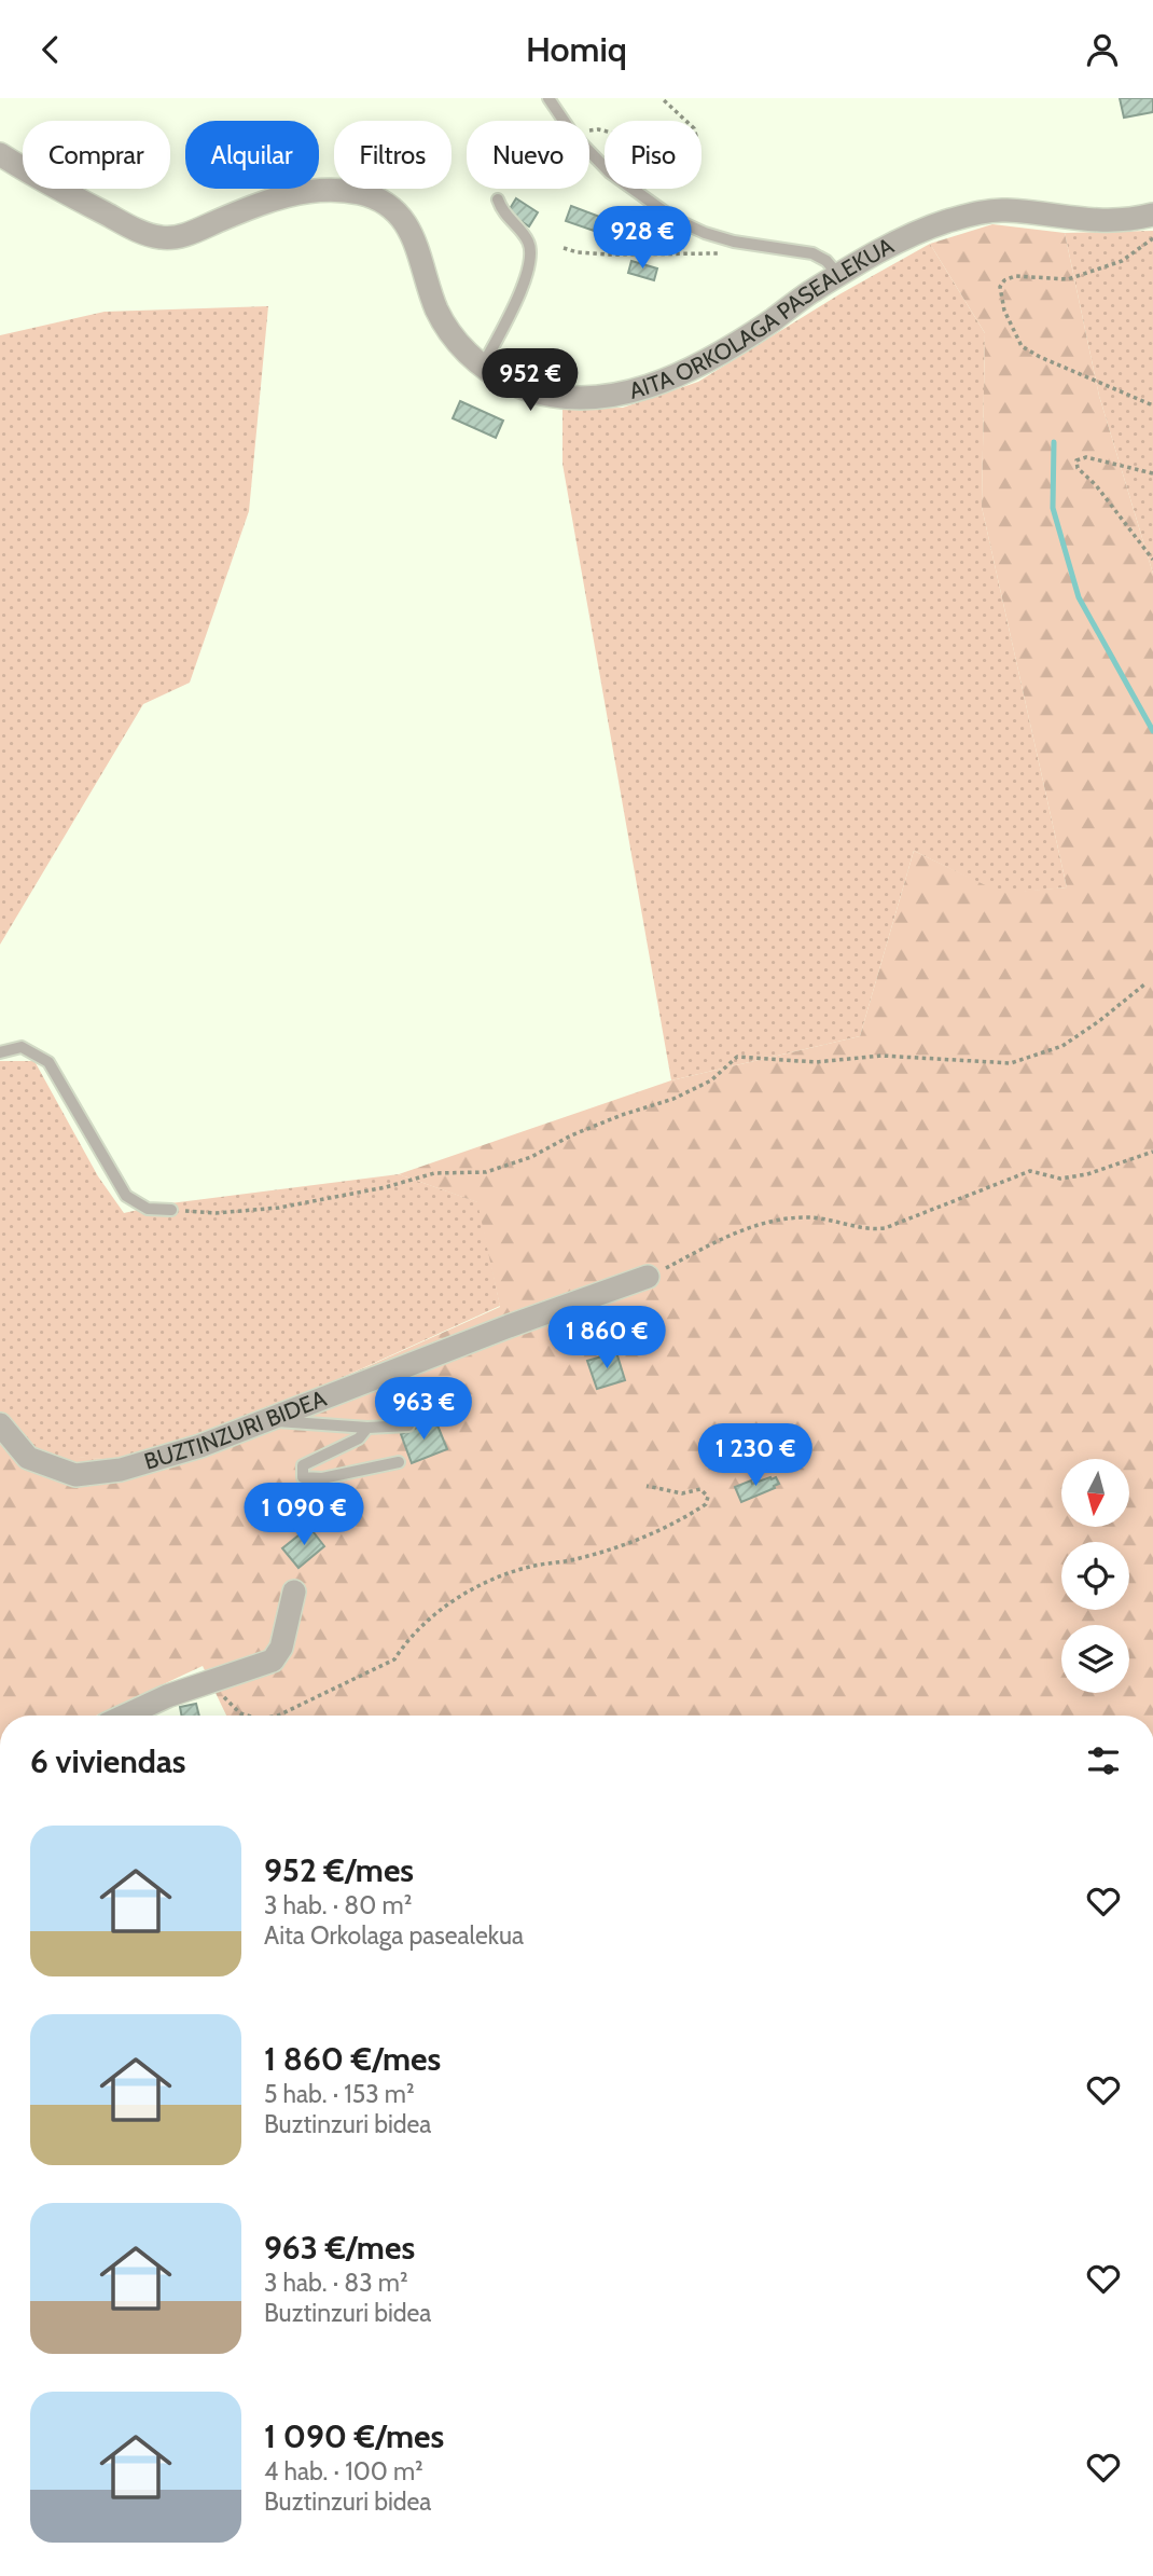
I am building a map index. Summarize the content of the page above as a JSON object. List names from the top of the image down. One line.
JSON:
{"streets":{"street":["AITA ORKOLAGA PASEALEKUA","BUZTINZURI BIDEA"]},"north":"bottom","page":{"header":"Homiq","chip":["Comprar","Alquilar","Filtros","Nuevo","Piso"],"price":["928 €","952 €","1 860 €","963 €","1 230 €","1 090 €"],"heading":"6 viviendas","list":[{"name":"952 €/mes","note":"3 hab. · 80 m² · Aita Orkolaga pasealekua"},{"name":"1 860 €/mes","note":"5 hab. · 153 m² · Buztinzuri bidea"},{"name":"963 €/mes","note":"3 hab. · 83 m² · Buztinzuri bidea"},{"name":"1 090 €/mes","note":"4 hab. · 100 m² · Buztinzuri bidea"}]}}
